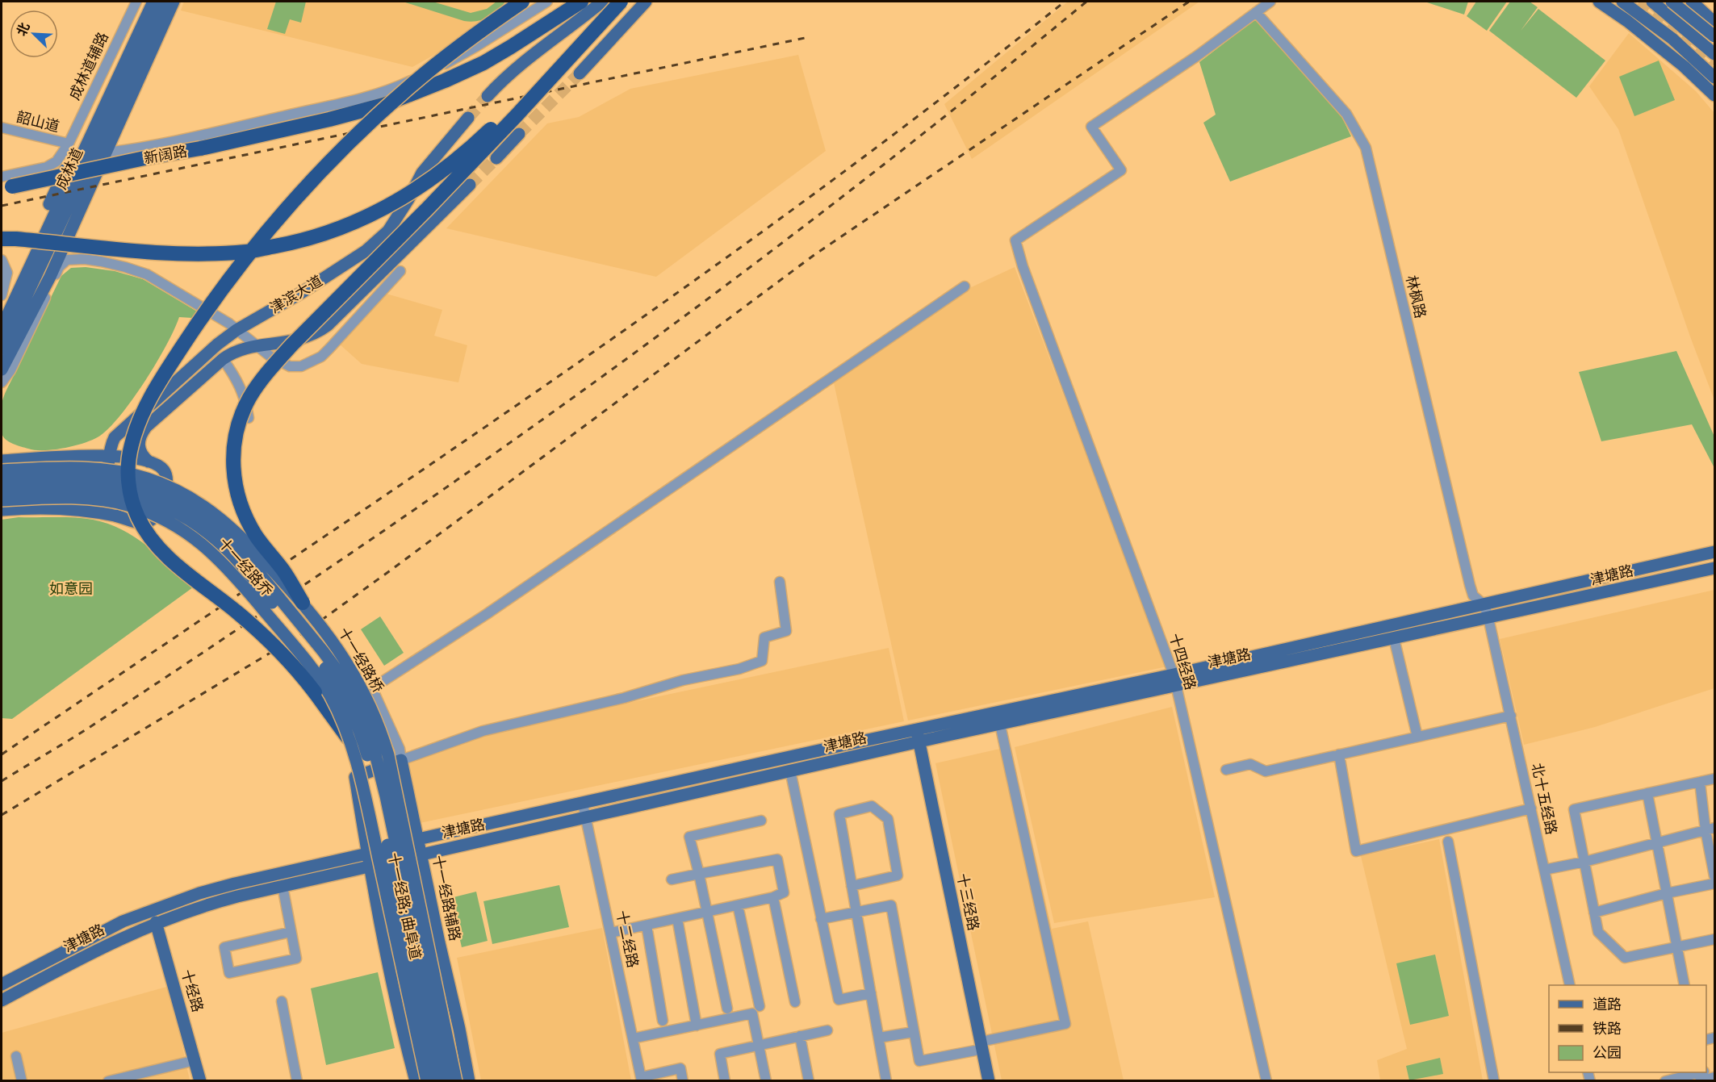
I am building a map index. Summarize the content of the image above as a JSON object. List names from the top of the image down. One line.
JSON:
{"streets":{"highway":["新阔路"],"main road":["成林道","津滨大道","十一经路乔","津塘路","十一经路桥","十一经路辅路","十三经路","十一经路; 曲阜道","十经路"],"street":["成林道辅路","韶山道","林枫路","十四经路","北十五经路","十二经路"]},"crossings":[["成林道辅路","韶山道"],["林枫路","津塘路"],["林枫路","十四经路"],["林枫路","北十五经路"],["十一经路乔","十一经路; 曲阜道"],["津塘路","十四经路"],["津塘路","北十五经路"],["津塘路","十一经路辅路"],["津塘路","十三经路"],["津塘路","十二经路"],["津塘路","十经路"]],"parks":["如意园"],"legend":["道路","铁路","公园"],"north":"top left"}
